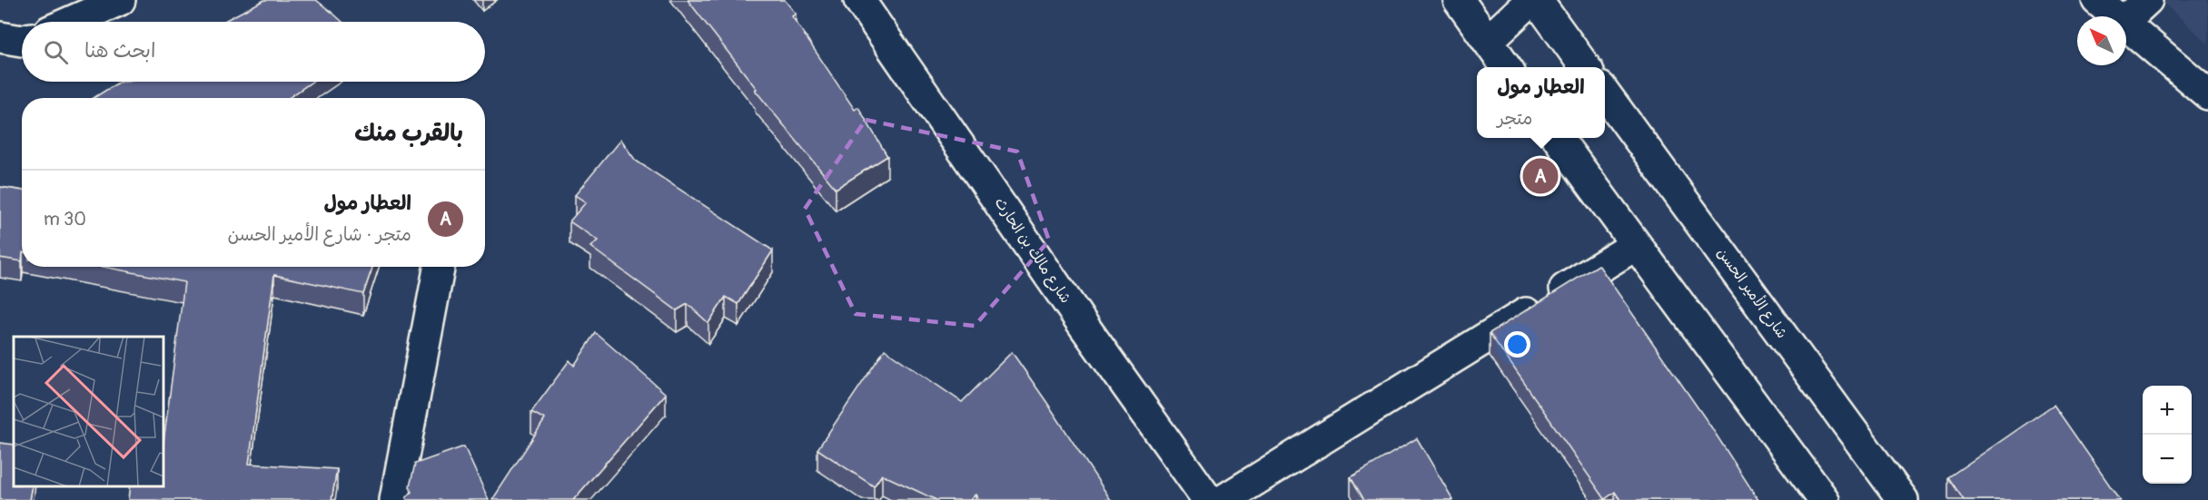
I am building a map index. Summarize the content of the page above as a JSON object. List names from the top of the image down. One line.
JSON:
{"streets":{"main road":["شارع مالك بن الحارث","شارع الأمير الحسن"]},"north":"top left","page":{"search":"ابحث هنا","popup":["العطار مول","متجر"],"heading":"بالقرب منك","pins":"A","list":[{"mark":"A","name":"العطار مول","note":"متجر · شارع الأمير الحسن","value":"30 m"}],"map_buttons":["+","−"]}}
